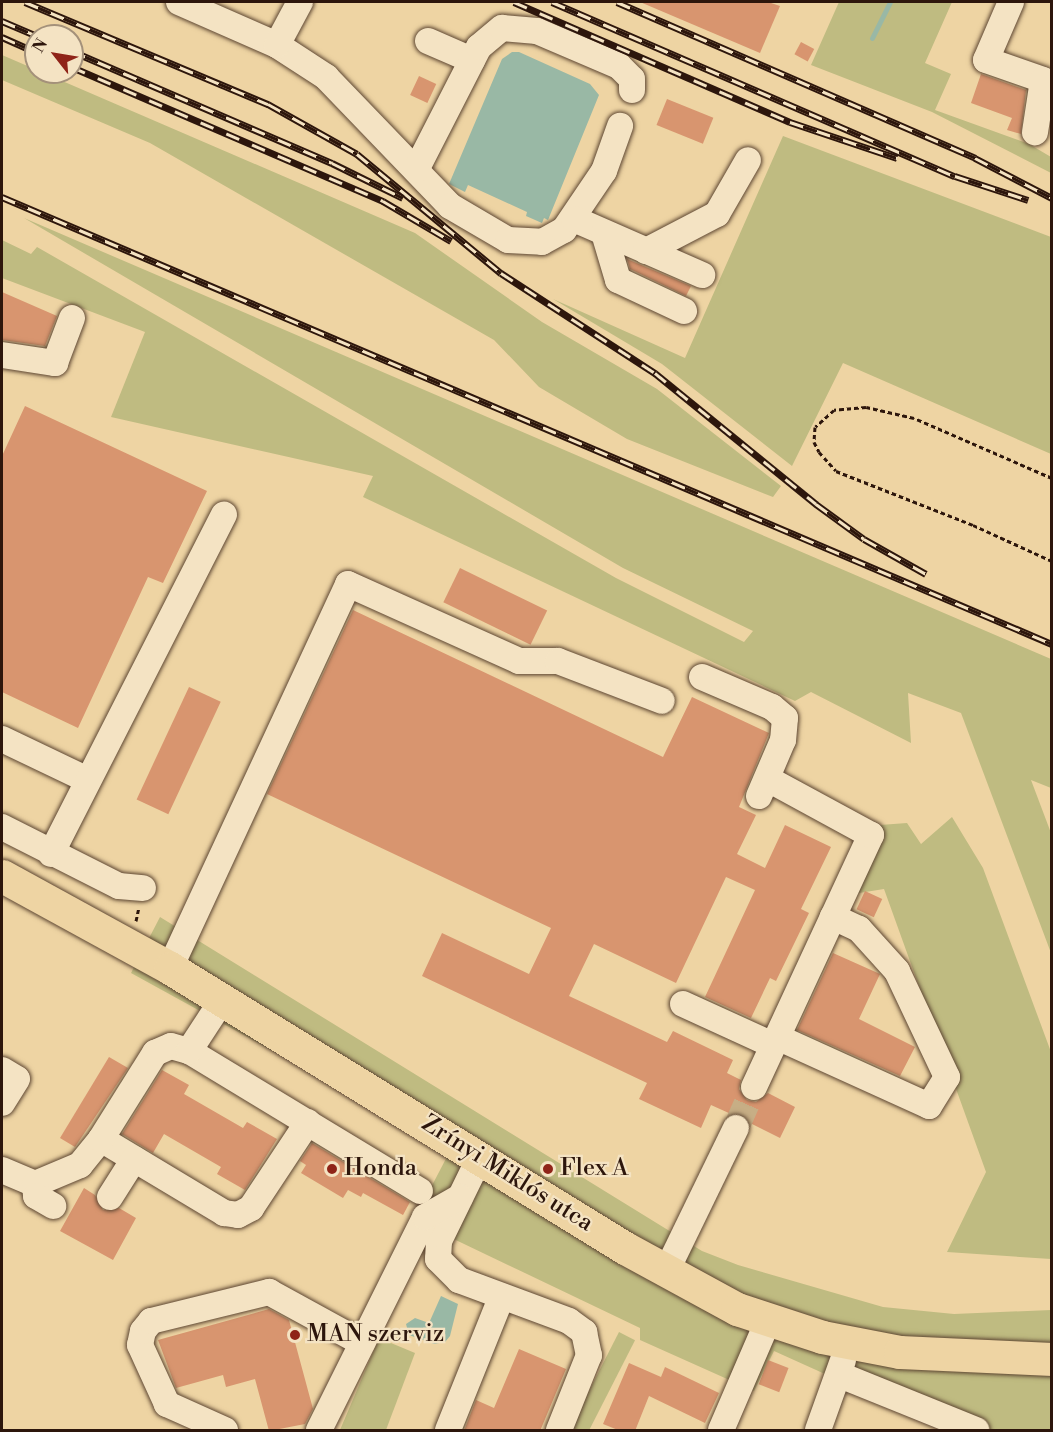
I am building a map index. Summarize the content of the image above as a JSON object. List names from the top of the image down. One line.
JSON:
{"streets":{"main road":["Zrínyi Miklós utca"]},"places":["Honda","Flex A","MAN szerviz"],"north":"top left"}
